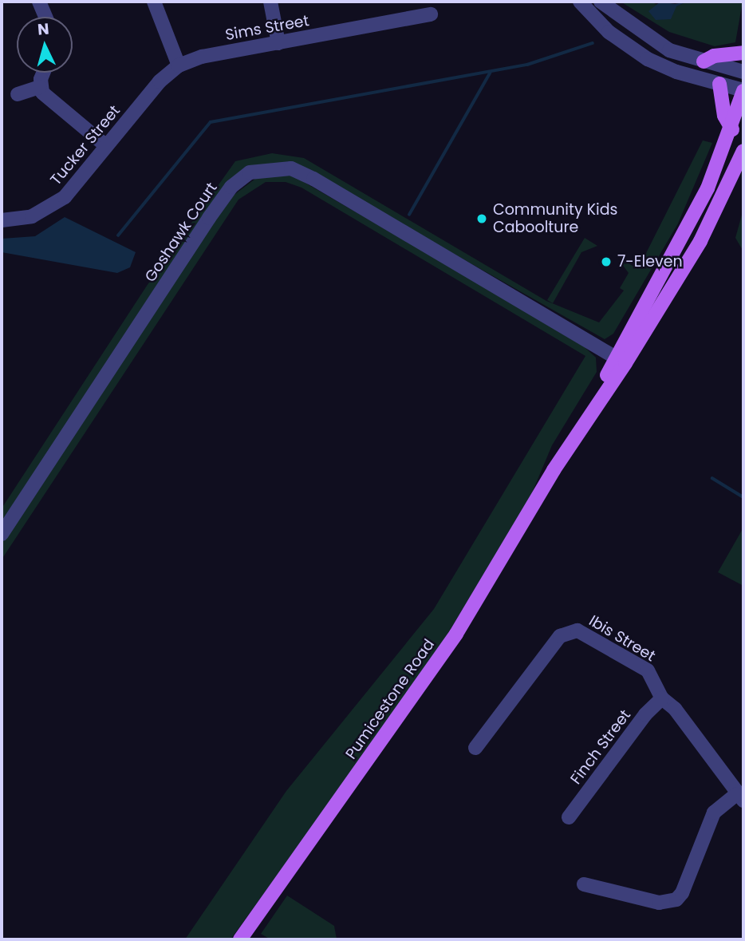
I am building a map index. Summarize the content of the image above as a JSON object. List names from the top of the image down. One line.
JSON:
{"streets":{"main road":["Pumicestone Road"],"street":["Sims Street","Tucker Street","Goshawk Court","Ibis Street","Finch Street"]},"crossings":[["Sims Street","Tucker Street"],["Goshawk Court","Pumicestone Road"],["Ibis Street","Finch Street"]],"places":["Community Kids Caboolture","7-Eleven"],"north":"top"}
